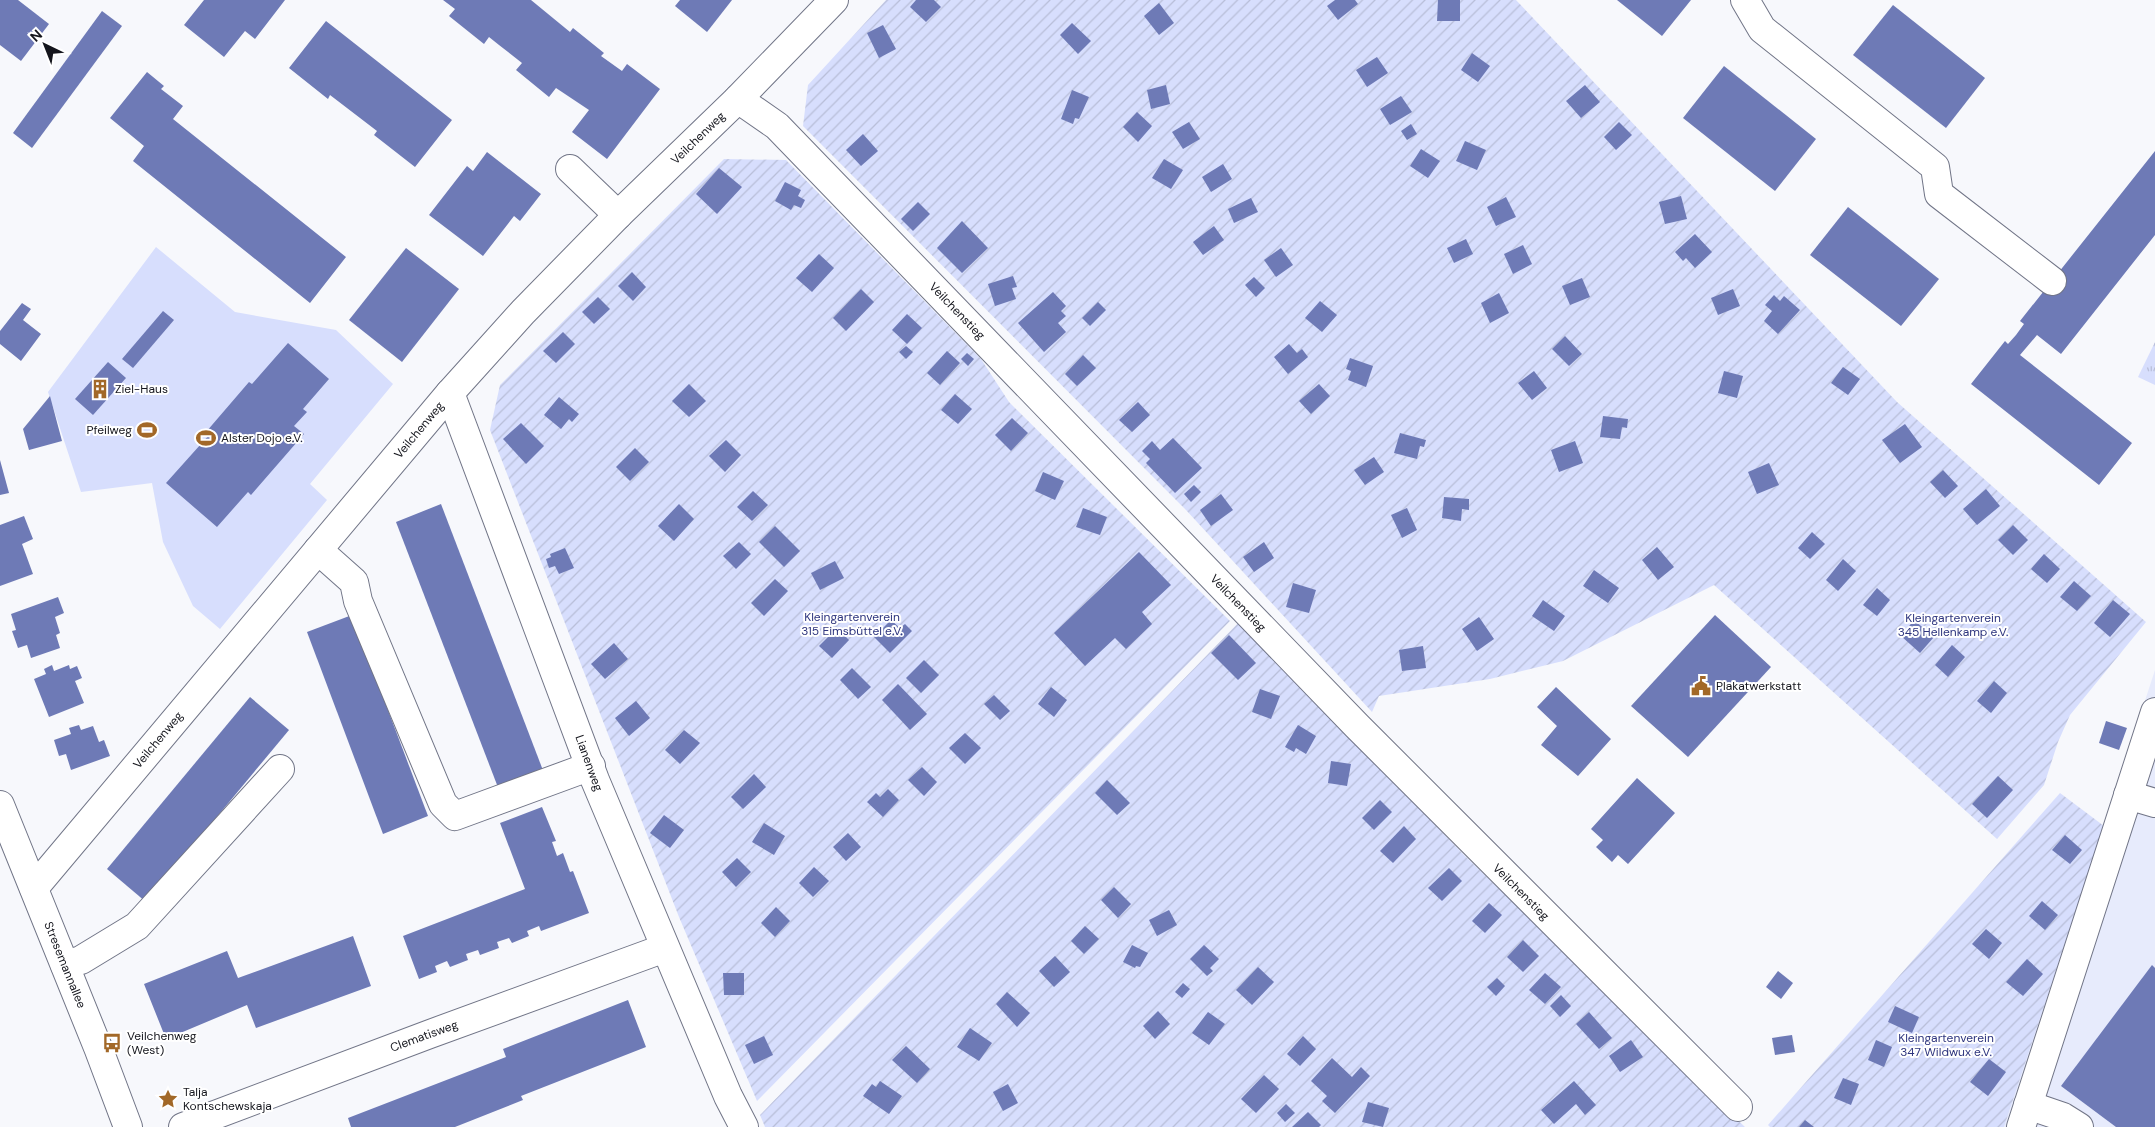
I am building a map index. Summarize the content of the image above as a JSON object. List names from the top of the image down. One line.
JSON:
{"streets":{"street":["Veilchenweg","Veilchenstieg","Lianenweg","Stresemannallee","Clematisweg"]},"crossings":[["Veilchenweg","Veilchenstieg"],["Veilchenweg","Lianenweg"],["Veilchenweg","Stresemannallee"],["Lianenweg","Clematisweg"]],"parks":["Kleingartenverein 315 Eimsbüttel e.V.","Kleingartenverein 345 Hellenkamp e.V.","Kleingartenverein 347 Wildwux e.V."],"places":{"building":["Ziel-Haus"],"sports":["Pfeilweg","Alster Dojo e.V."],"public building":["Plakatwerkstatt"],"bus stop":["Veilchenweg (West)"],"place":["Talja Kontschewskaja"]},"north":"top left"}
